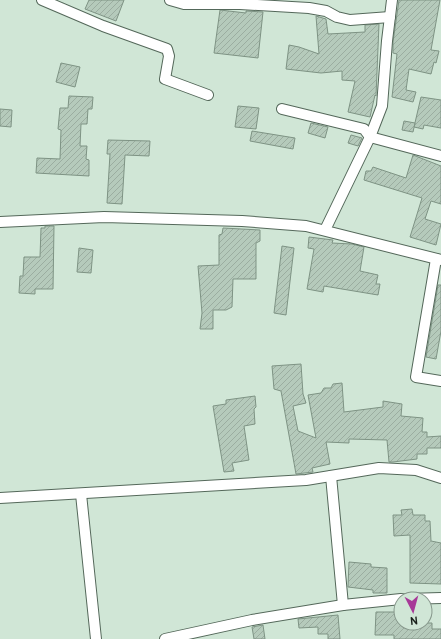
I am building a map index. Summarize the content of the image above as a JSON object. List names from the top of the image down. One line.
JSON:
{"north":"bottom"}
